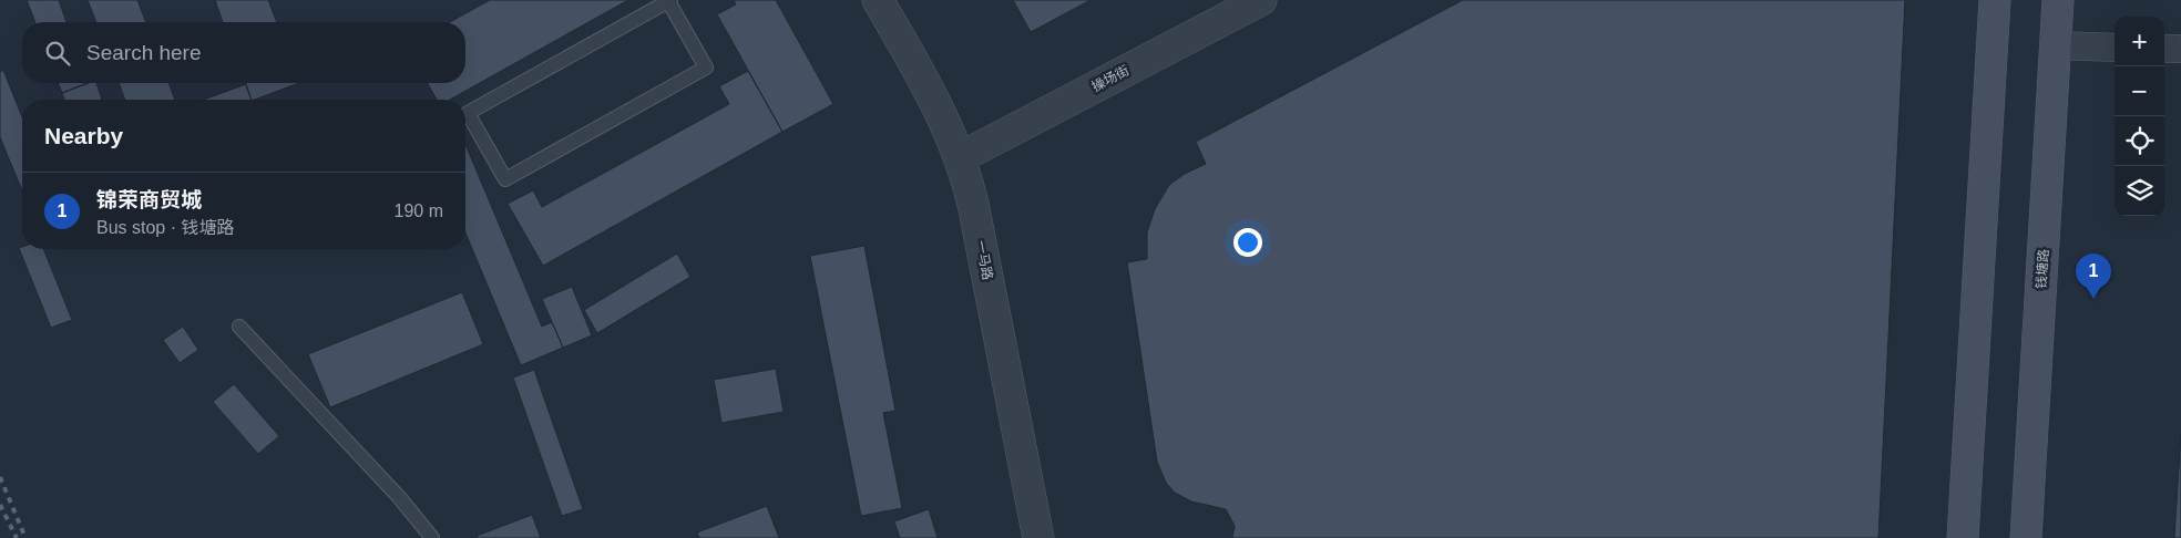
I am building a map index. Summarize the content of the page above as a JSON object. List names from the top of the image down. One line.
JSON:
{"streets":{"main road":["钱塘路"],"street":["操场街","一马路"]},"crossings":[["操场街","一马路"]],"page":{"map_buttons":["+","−"],"search":"Search here","heading":"Nearby","list":[{"mark":"1","name":"锦荣商贸城","note":"Bus stop · 钱塘路","value":"190 m"}],"pins":"1"}}
